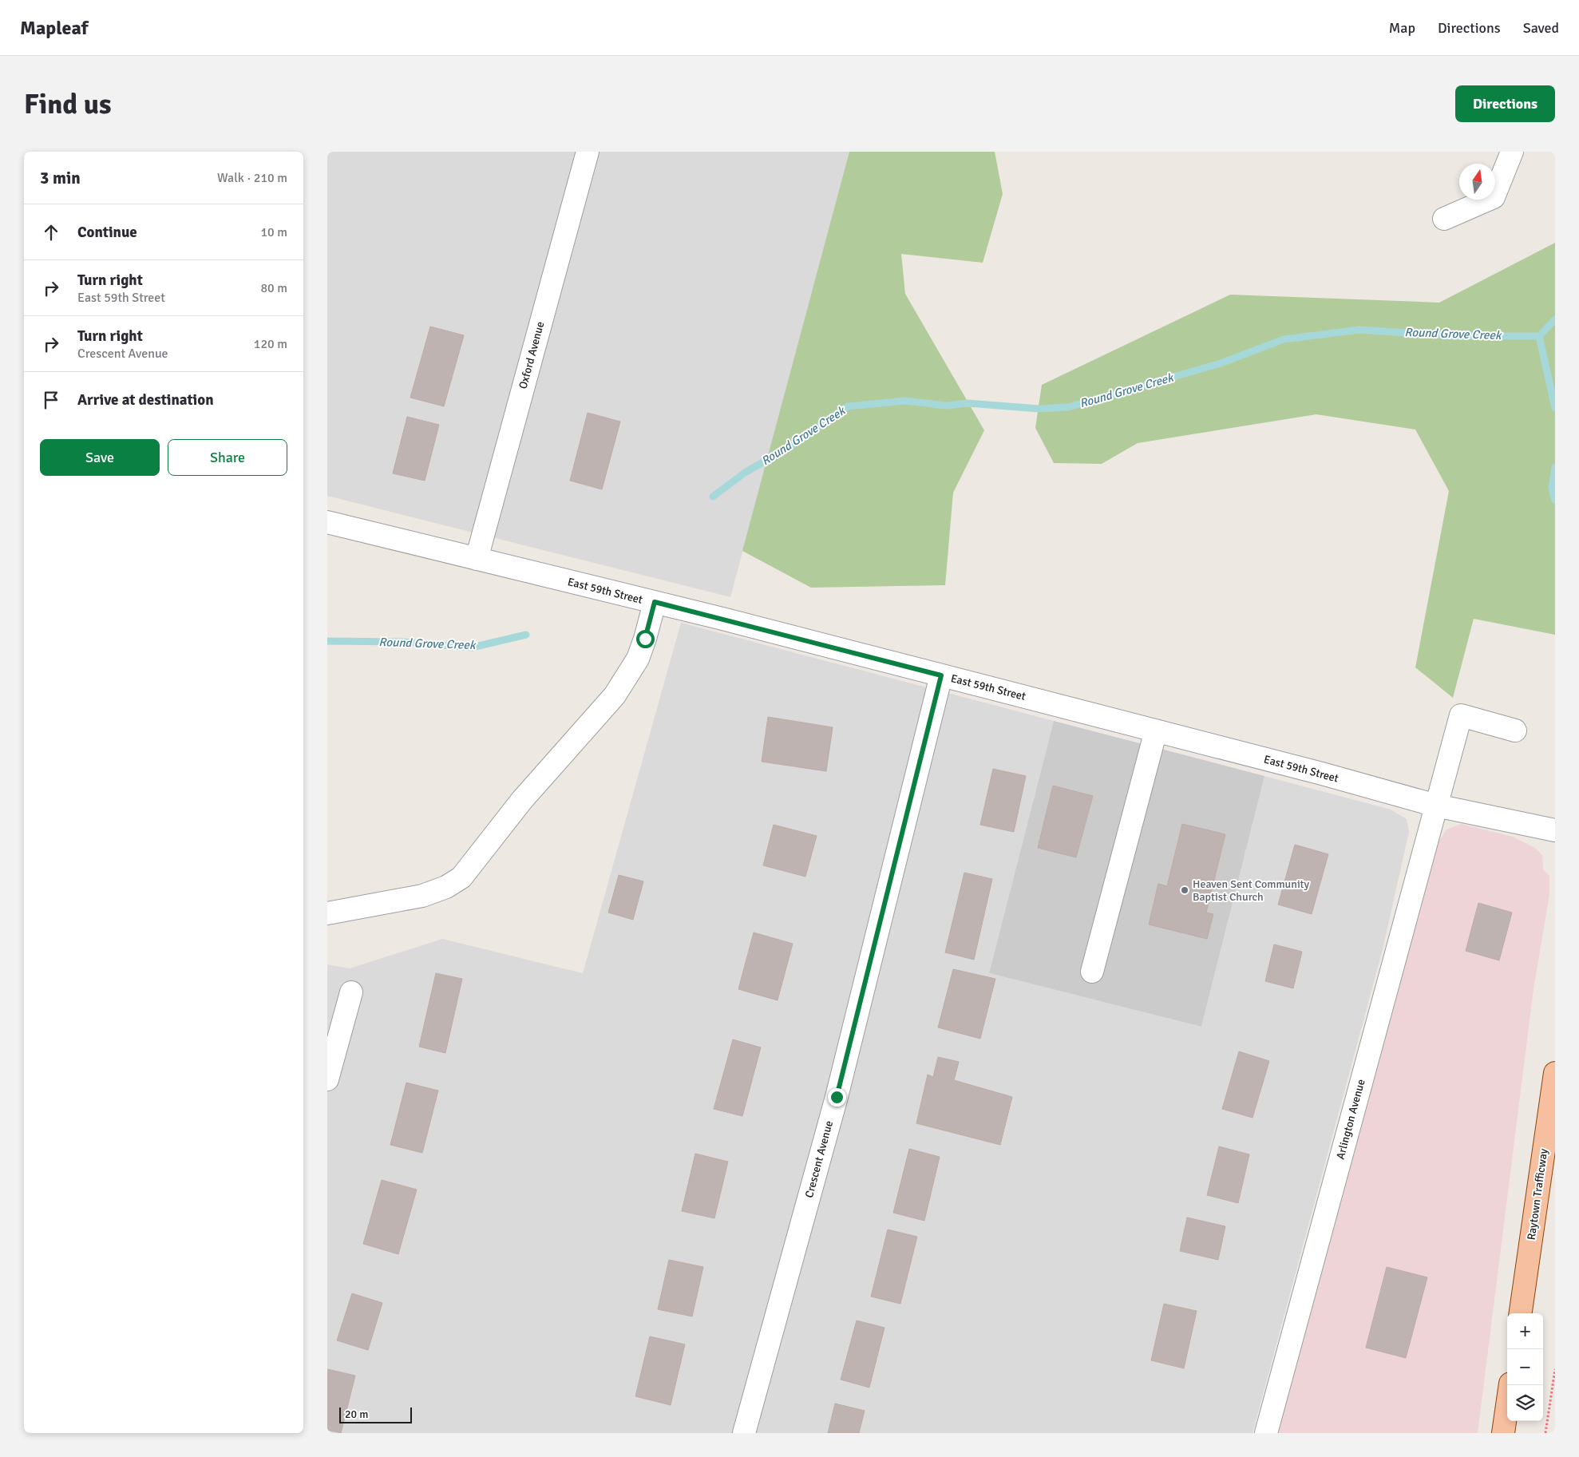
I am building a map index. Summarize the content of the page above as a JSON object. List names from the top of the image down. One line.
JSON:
{"streets":{"main road":["Raytown Trafficway"],"street":["Oxford Avenue","East 59th Street","Arlington Avenue","Crescent Avenue"]},"crossings":[["Oxford Avenue","East 59th Street"],["East 59th Street","Arlington Avenue"],["East 59th Street","Crescent Avenue"]],"water":["Round Grove Creek"],"places":["Heaven Sent Community Baptist Church"],"scale_bar":"20 m","north":"top","page":{"header":"Mapleaf","nav":["Map","Directions","Saved"],"buttons":["Directions",["Save","Share"]],"title":"Find us","heading":["3 min","Walk · 210 m"],"list":[["Continue","10 m"],["Turn right","East 59th Street","80 m"],["Turn right","Crescent Avenue","120 m"],"Arrive at destination"],"map_buttons":["+","−"],"scale":"20 m"}}
